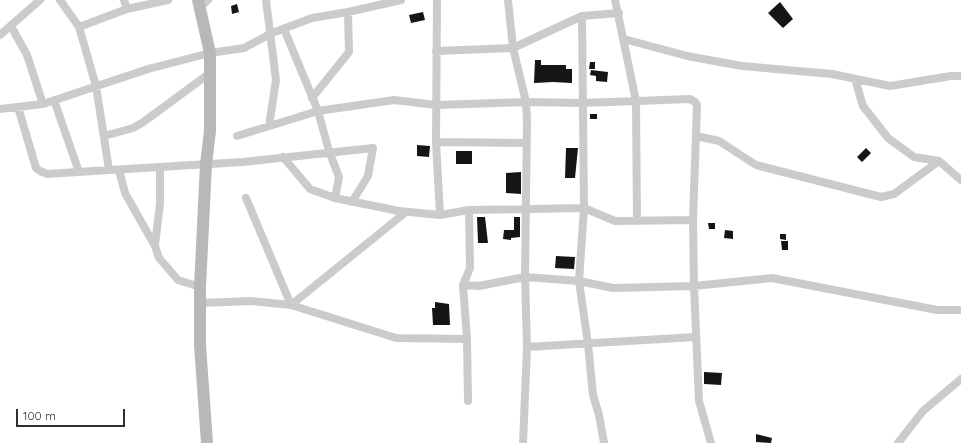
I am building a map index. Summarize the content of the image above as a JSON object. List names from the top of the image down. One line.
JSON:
{"scale_bar":"100 m"}
